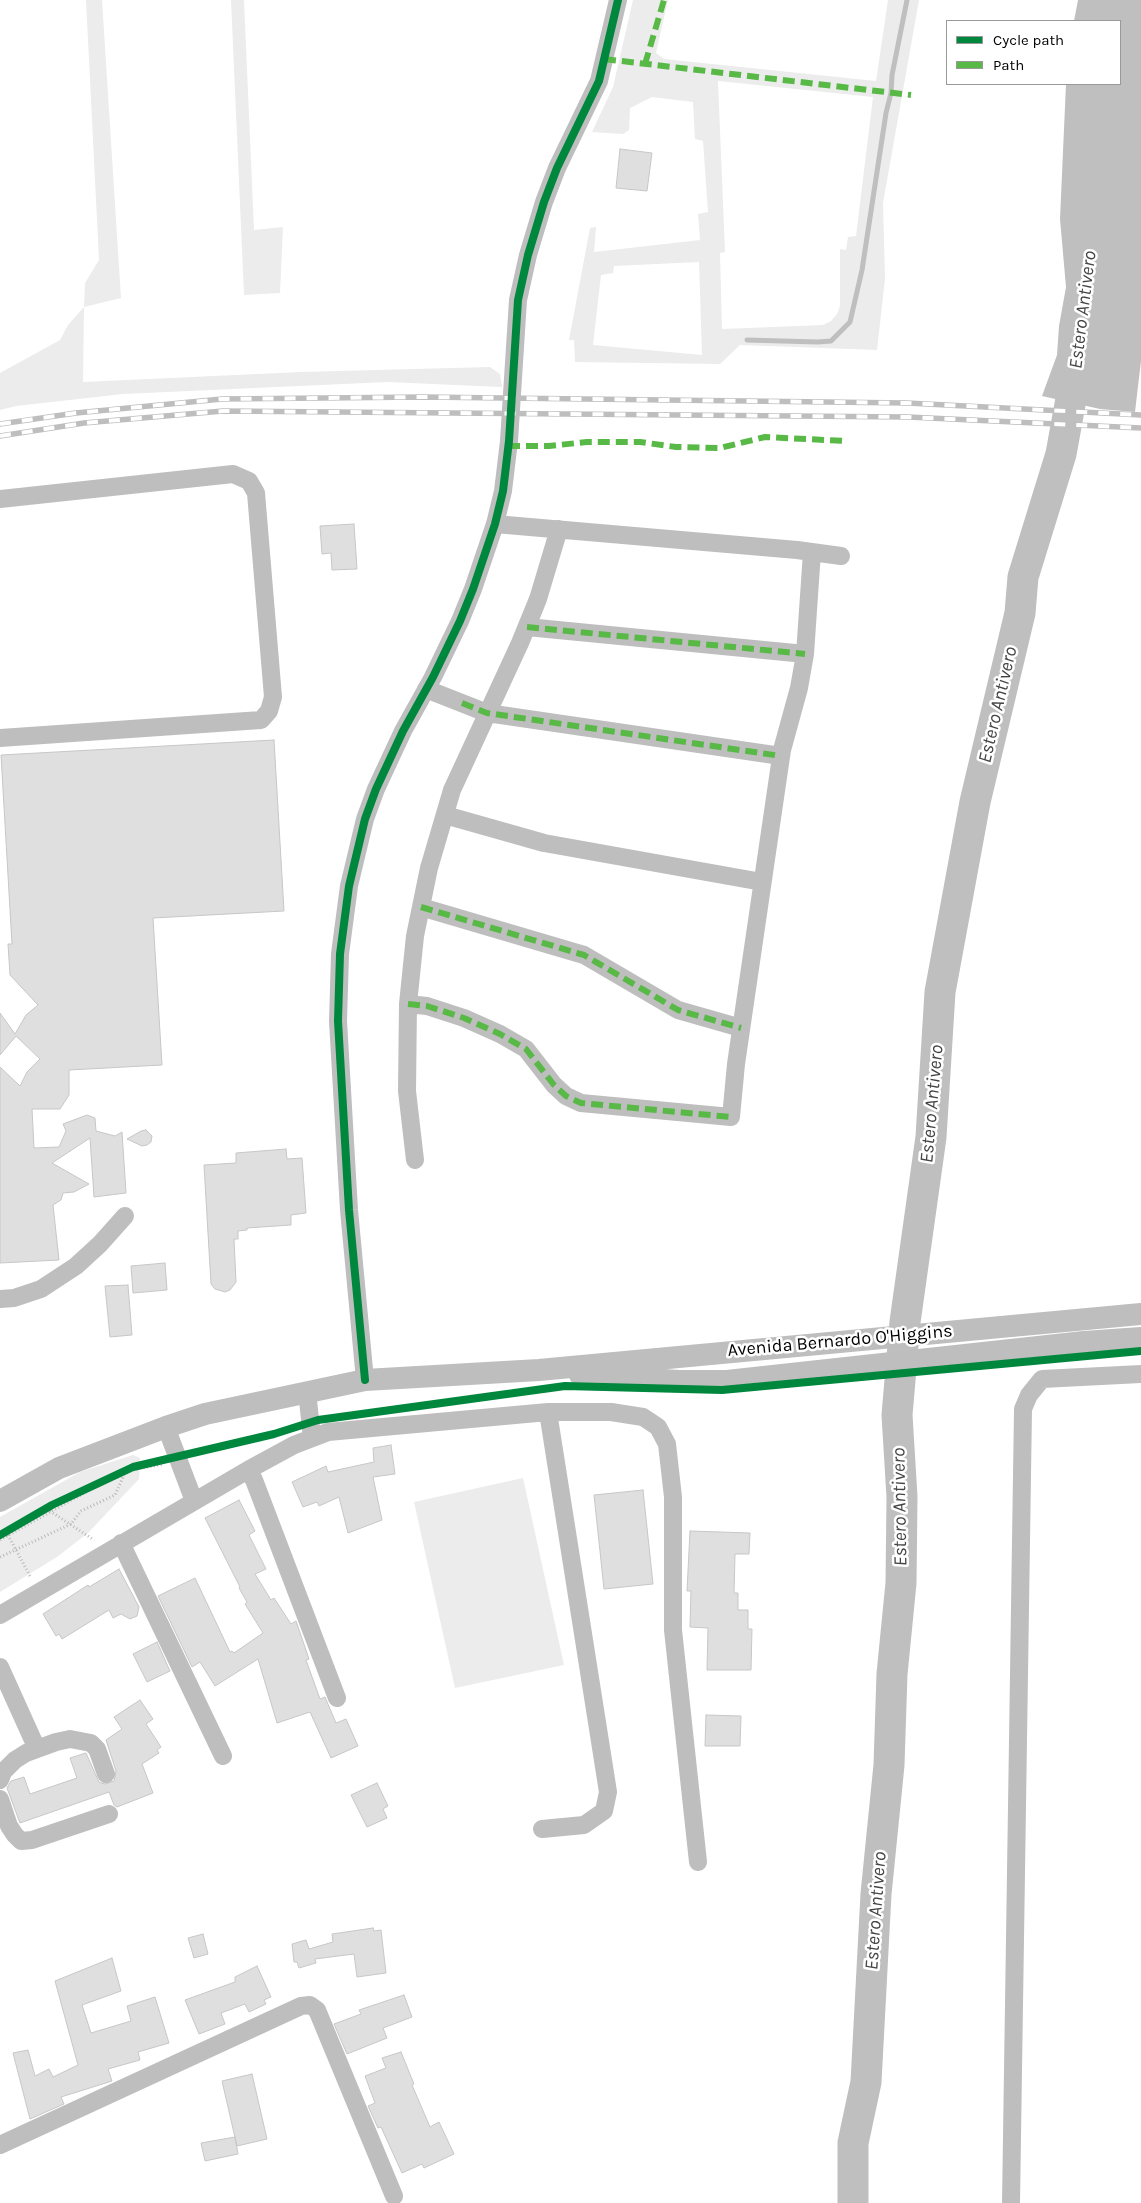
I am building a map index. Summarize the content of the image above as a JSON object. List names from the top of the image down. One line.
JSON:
{"streets":{"main road":["Avenida Bernardo O'Higgins"]},"water":["Estero Antivero"],"legend":["Cycle path","Path"]}
